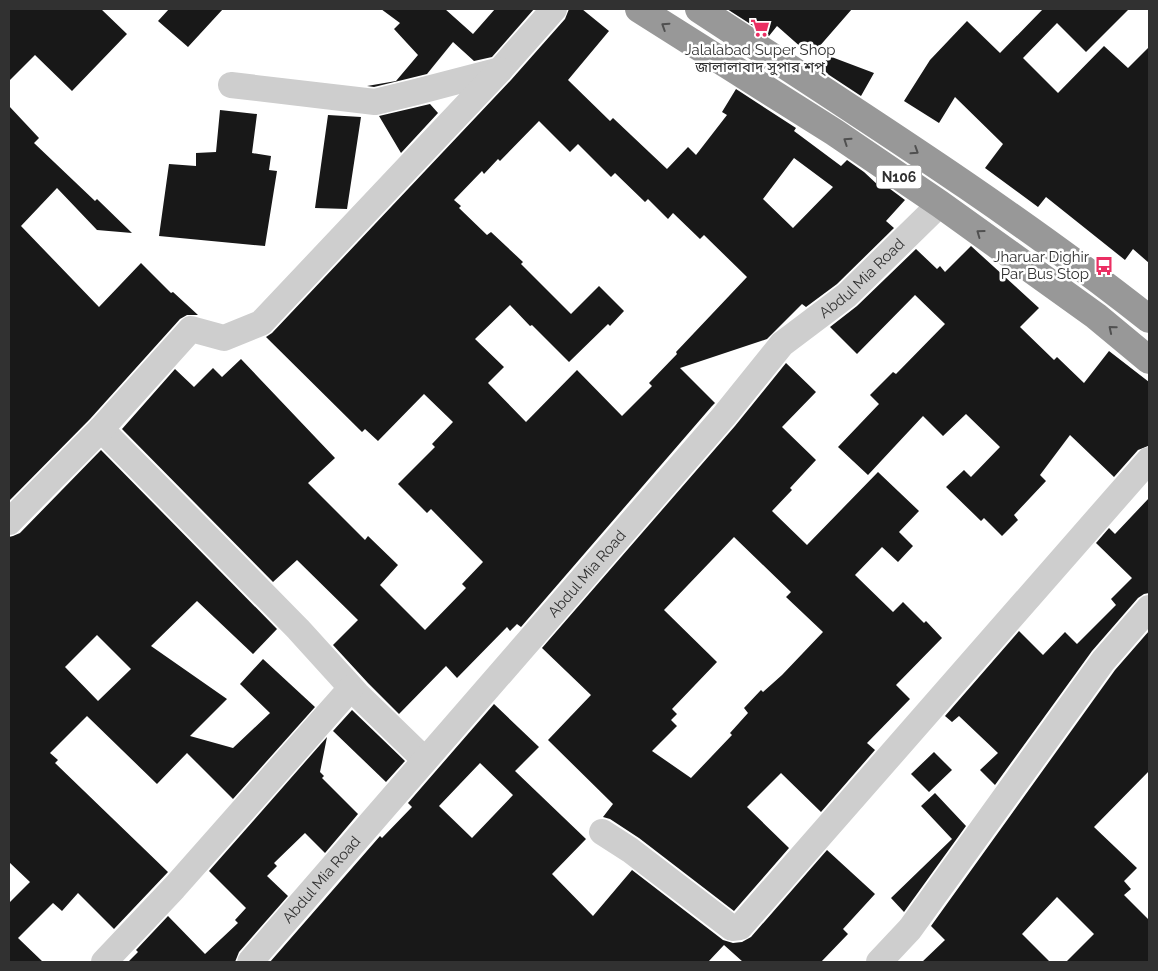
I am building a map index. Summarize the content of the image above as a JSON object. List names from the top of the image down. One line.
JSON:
{"streets":{"highway":["N106"],"street":["Abdul Mia Road"]},"crossings":[["N106","Abdul Mia Road"]],"places":{"supermarket":["Jalalabad Super Shop জালালাবাদ সুপার শপ্"],"bus stop":["Jharuar Dighir Par Bus Stop"]}}
